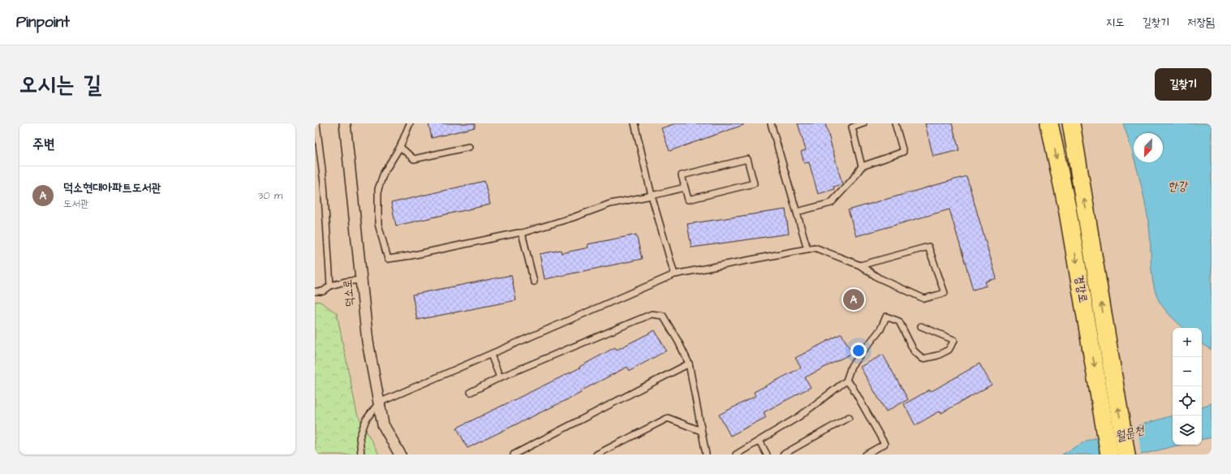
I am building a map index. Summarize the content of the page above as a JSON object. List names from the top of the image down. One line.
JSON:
{"streets":{"main road":["경강로"],"street":["덕소로"]},"water":["한강","월문천"],"north":"bottom left","page":{"header":"Pinpoint","nav":["지도","길찾기","저장됨"],"buttons":"길찾기","title":"오시는 길","heading":"주변","list":[{"mark":"A","name":"덕소현대아파트도서관","note":"도서관","value":"30 m"}],"pins":"A","map_buttons":["+","−"]}}
